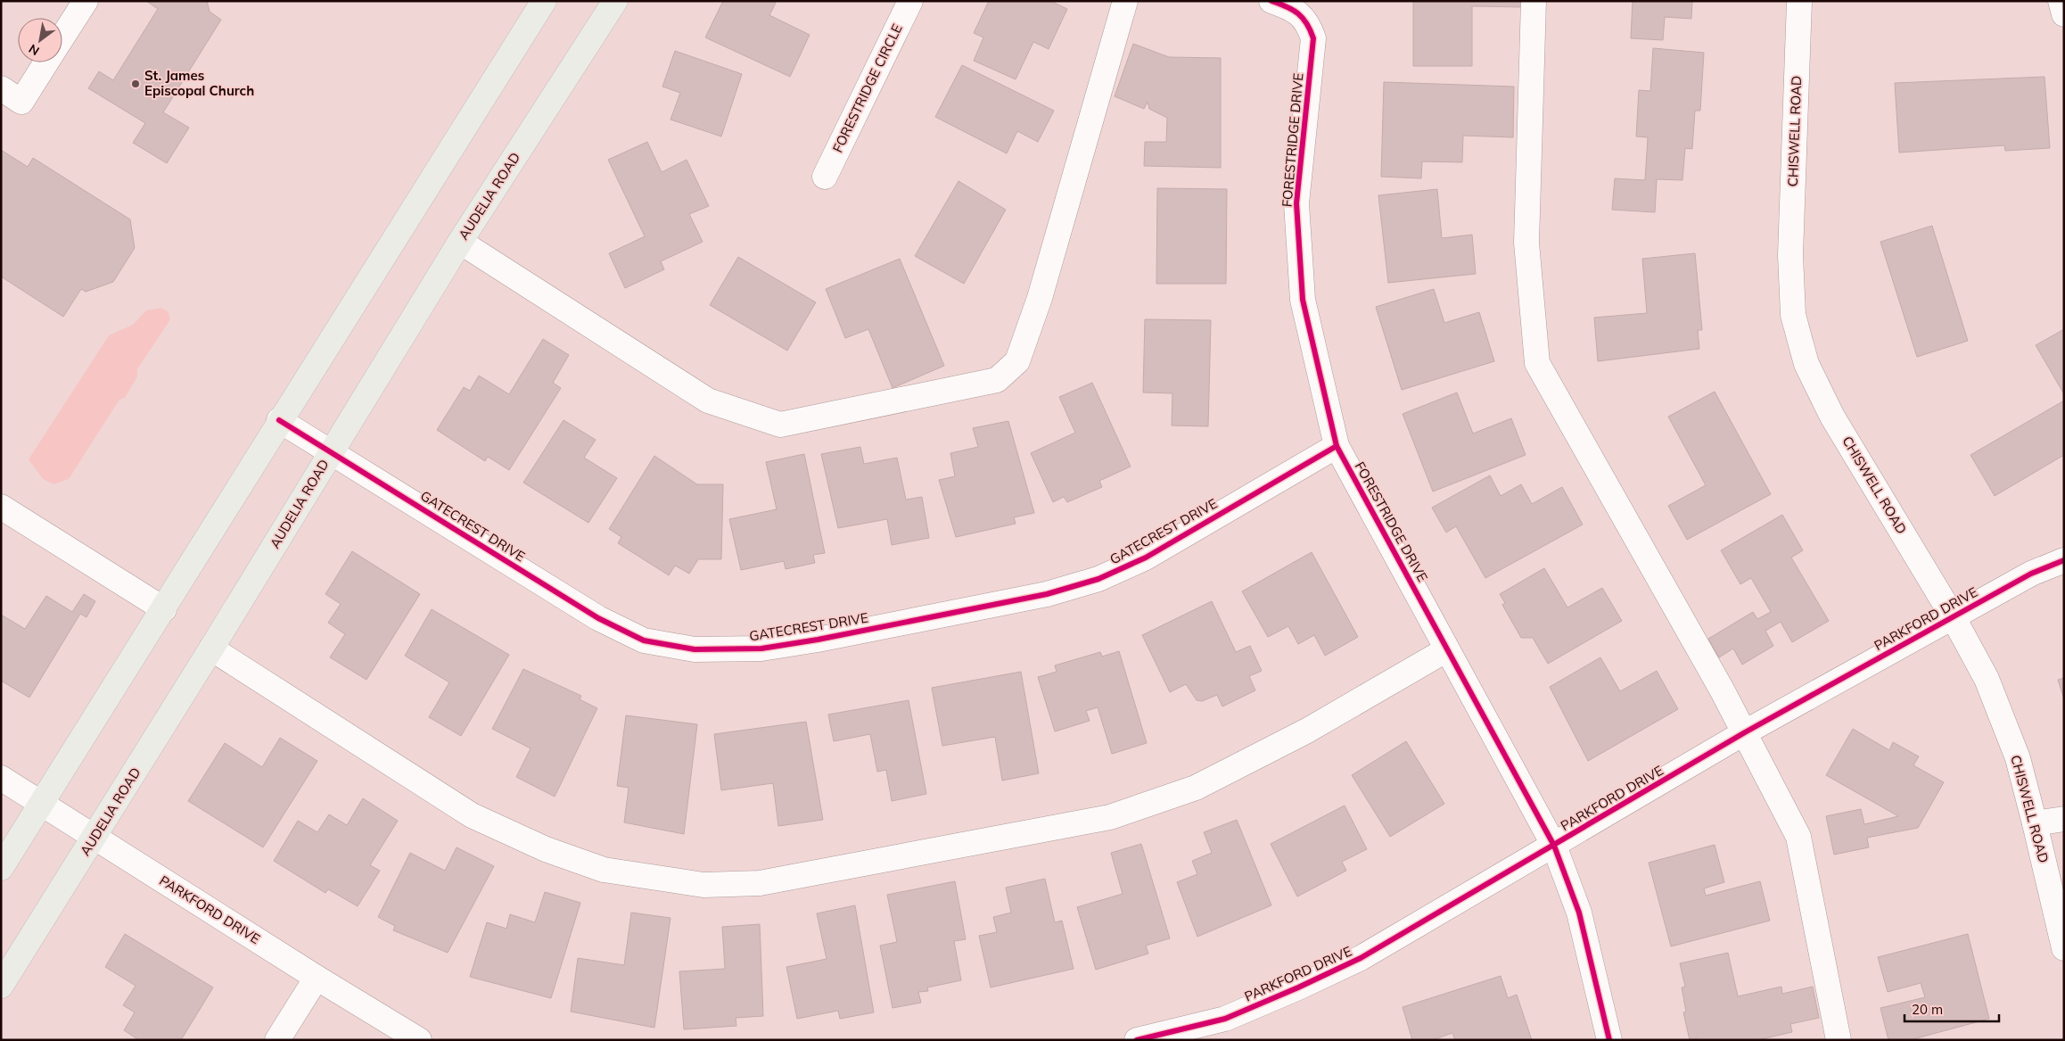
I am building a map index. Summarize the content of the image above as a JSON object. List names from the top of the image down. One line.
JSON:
{"streets":{"main road":["AUDELIA ROAD"],"street":["FORESTRIDGE CIRCLE","CHISWELL ROAD","FORESTRIDGE DRIVE","GATECREST DRIVE","PARKFORD DRIVE"]},"crossings":[["CHISWELL ROAD","PARKFORD DRIVE"],["FORESTRIDGE DRIVE","GATECREST DRIVE"],["FORESTRIDGE DRIVE","PARKFORD DRIVE"],["AUDELIA ROAD","GATECREST DRIVE"],["AUDELIA ROAD","PARKFORD DRIVE"]],"places":["St. James Episcopal Church"],"scale_bar":"20 m","north":"bottom left"}
